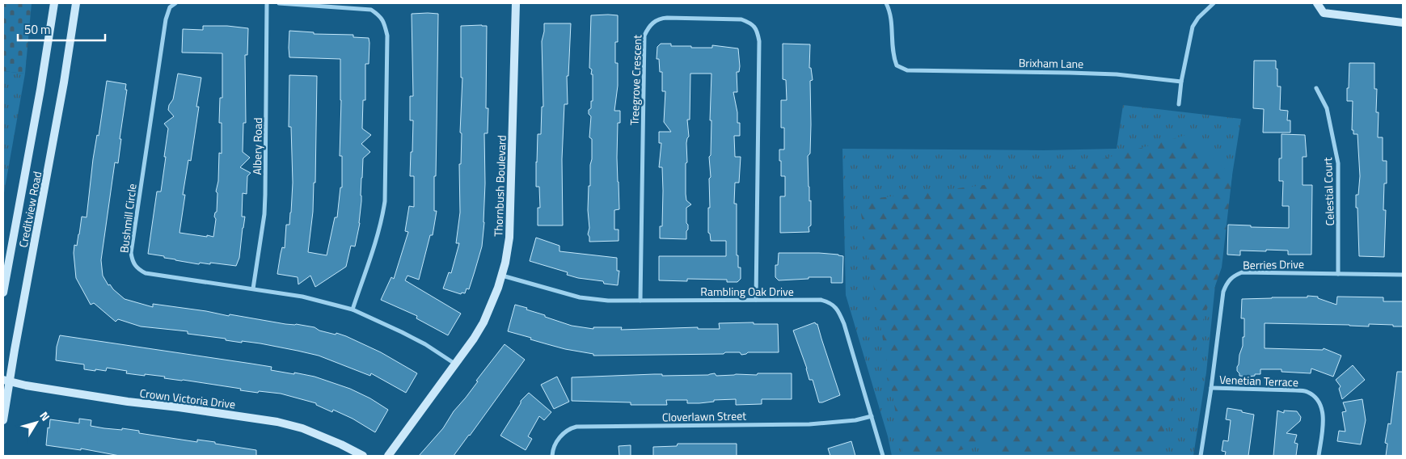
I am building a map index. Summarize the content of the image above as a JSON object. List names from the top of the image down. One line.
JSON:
{"streets":{"street":["Brixham Lane","Treegrove Crescent","Albery Road","Thornbush Boulevard","Celestial Court","Creditview Road","Bushmill Circle","Berries Drive","Rambling Oak Drive","Venetian Terrace","Crown Victoria Drive","Cloverlawn Street"]},"crossings":[["Treegrove Crescent","Rambling Oak Drive"],["Albery Road","Bushmill Circle"],["Thornbush Boulevard","Bushmill Circle"],["Thornbush Boulevard","Rambling Oak Drive"],["Celestial Court","Berries Drive"],["Creditview Road","Crown Victoria Drive"],["Berries Drive","Venetian Terrace"],["Rambling Oak Drive","Cloverlawn Street"]],"scale_bar":"50 m","north":"top right"}
